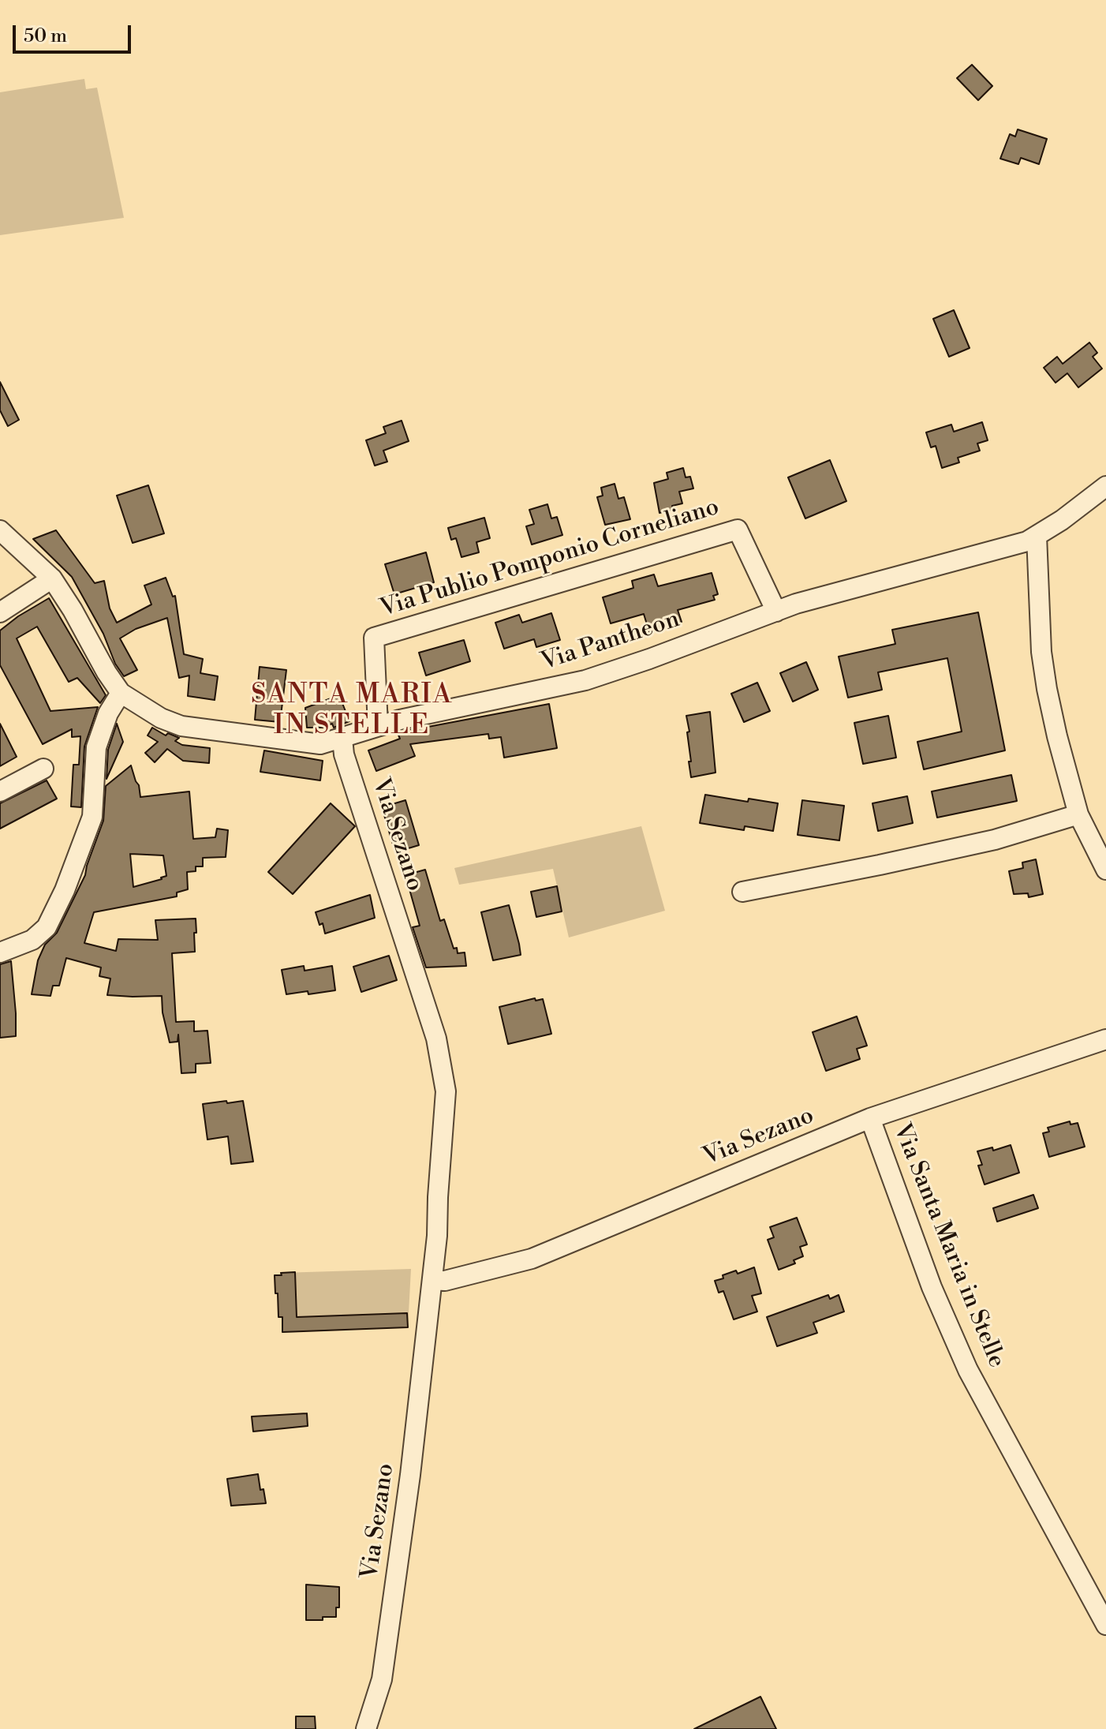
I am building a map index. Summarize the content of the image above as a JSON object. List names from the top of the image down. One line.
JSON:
{"streets":{"street":["Via Publio Pomponio Corneliano","Via Pantheon","Via Sezano","Via Santa Maria in Stelle"]},"crossings":[["Via Publio Pomponio Corneliano","Via Pantheon"],["Via Pantheon","Via Sezano"],["Via Sezano","Via Santa Maria in Stelle"]],"districts":["SANTA MARIA IN STELLE"],"scale_bar":"50 m"}
